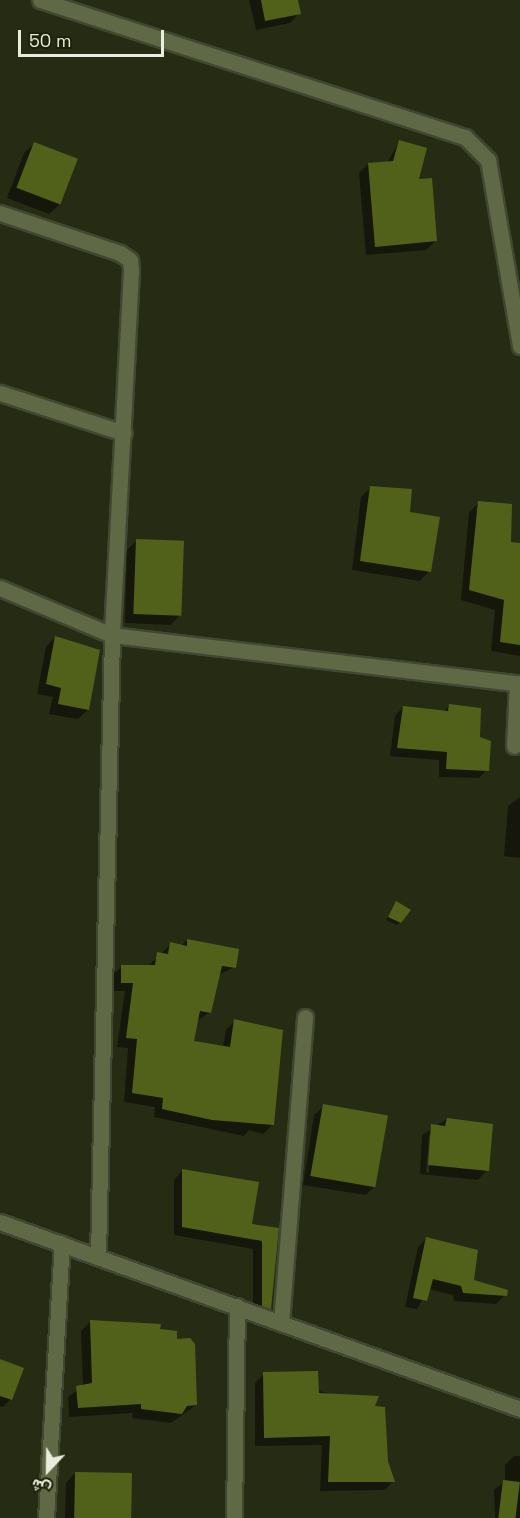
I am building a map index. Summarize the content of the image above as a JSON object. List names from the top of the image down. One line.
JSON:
{"scale_bar":"50 m","north":"bottom"}
